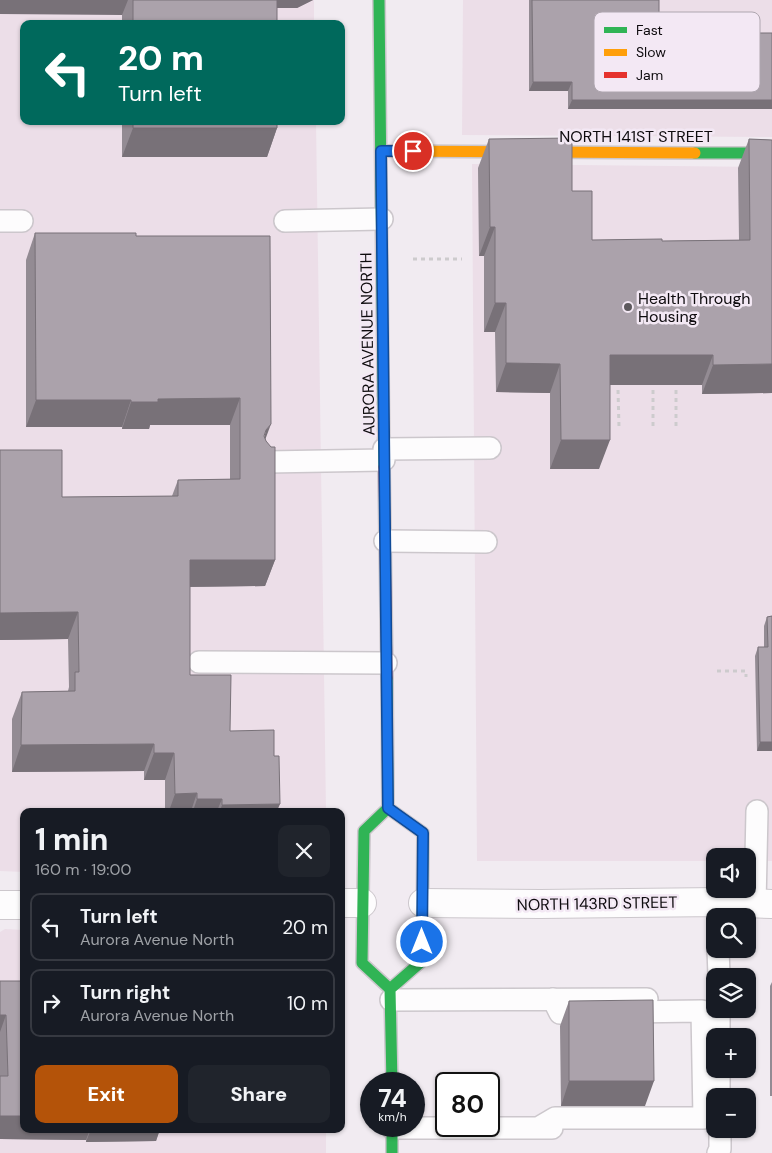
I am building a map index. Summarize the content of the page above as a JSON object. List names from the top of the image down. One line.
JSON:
{"streets":{"main road":["NORTH 141ST STREET","AURORA AVENUE NORTH"],"street":["NORTH 143RD STREET"]},"crossings":[["NORTH 141ST STREET","AURORA AVENUE NORTH"]],"places":["Health Through Housing"],"legend":["Fast","Slow","Jam"],"page":{"turn":["20 m","Turn left"],"heading":["1 min","160 m · 19:00"],"map_buttons":["+","−"],"list":[{"name":"Turn left","note":"Aurora Avenue North","value":"20 m"},{"name":"Turn right","note":"Aurora Avenue North","value":"10 m"}],"buttons":["Exit","Share"],"speed":"74 km/h","limit":"80"}}
